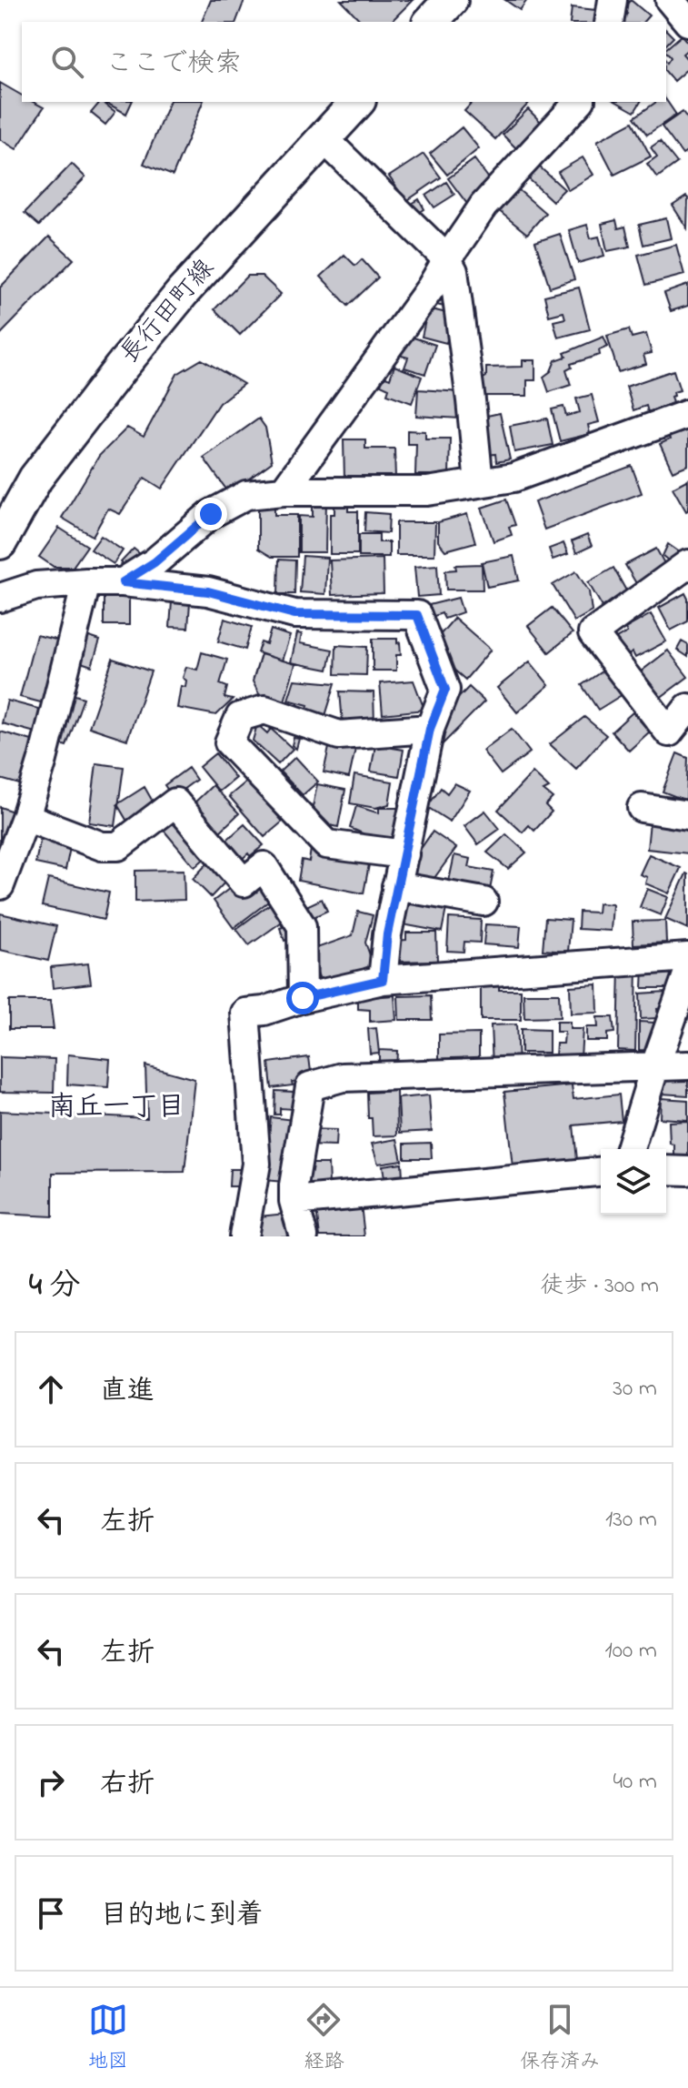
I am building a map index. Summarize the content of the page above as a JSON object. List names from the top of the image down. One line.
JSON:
{"streets":{"main road":["長行田町線"]},"districts":["南丘一丁目"],"page":{"search":"ここで検索","heading":["4 分","徒歩 · 300 m"],"list":[["直進","30 m"],["左折","130 m"],["左折","100 m"],["右折","40 m"],"目的地に到着"],"nav":["地図","経路","保存済み"]}}
